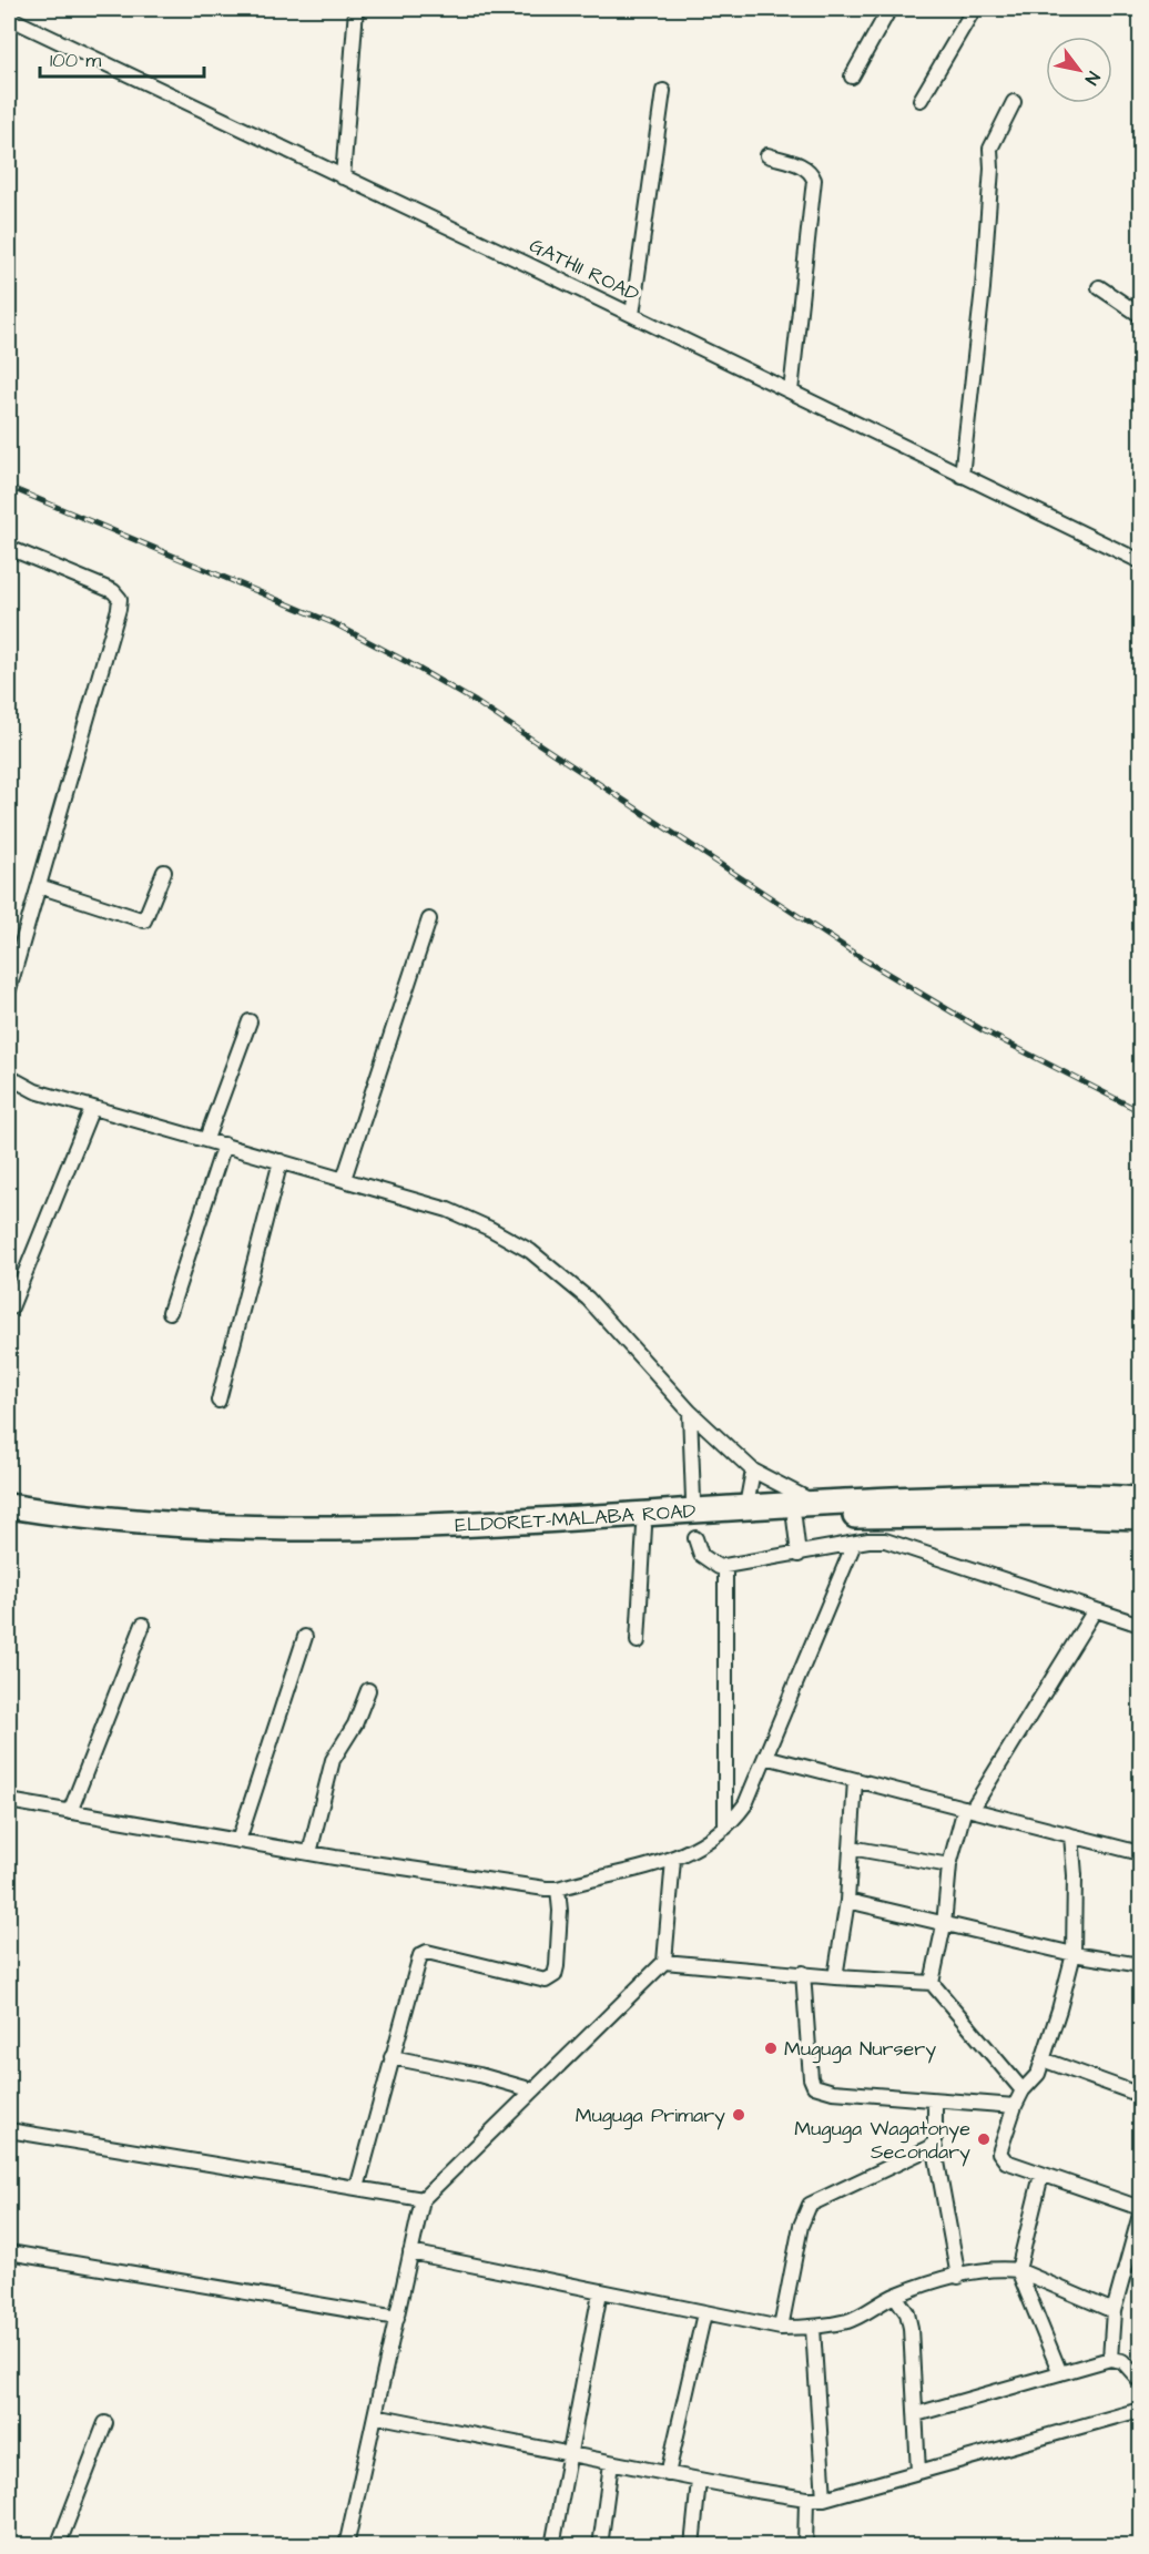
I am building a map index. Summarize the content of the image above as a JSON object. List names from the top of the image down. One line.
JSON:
{"streets":{"highway":["ELDORET-MALABA ROAD"],"street":["GATHII ROAD"]},"places":["Muguga Nursery","Muguga Primary","Muguga Wagatonye Secondary"],"scale_bar":"100 m","north":"bottom right"}
